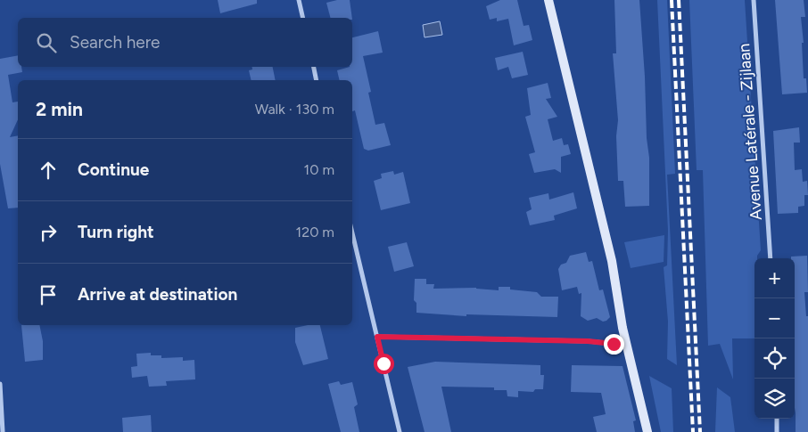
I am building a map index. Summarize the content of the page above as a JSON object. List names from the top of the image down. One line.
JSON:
{"streets":{"street":["Avenue Latérale - Zijlaan"]},"page":{"search":"Search here","heading":["2 min","Walk · 130 m"],"list":[["Continue","10 m"],["Turn right","120 m"],"Arrive at destination"],"map_buttons":["+","−"]}}
